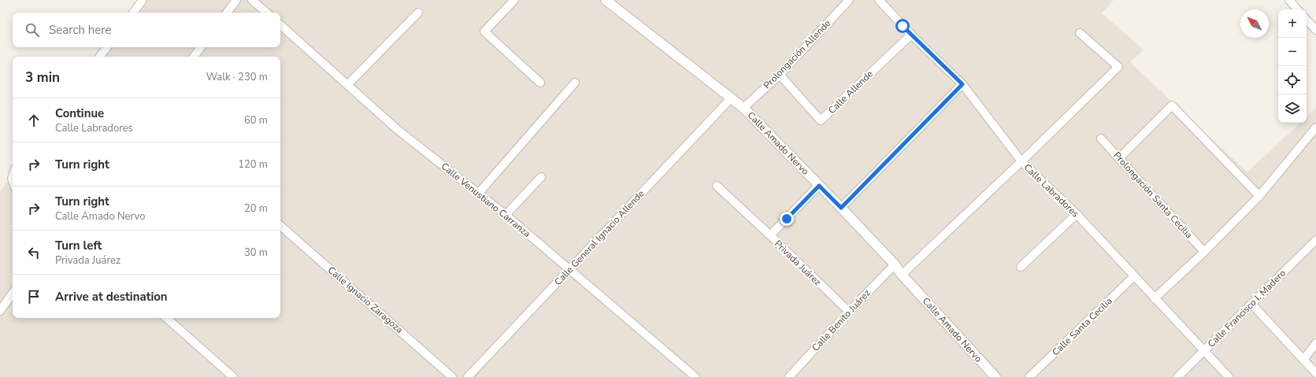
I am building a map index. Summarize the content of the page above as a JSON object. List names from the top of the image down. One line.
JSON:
{"streets":{"street":["Prolongación Allende","Calle Allende","Calle Amado Nervo","Calle Labradores","Prolongación Santa Cecilia","Calle Venustiano Carranza","Calle General Ignacio Allende","Privada Juárez","Calle Ignacio Zaragoza","Calle Francisco I. Madero","Calle Benito Juárez","Calle Santa Cecilia"]},"crossings":[["Prolongación Allende","Calle Allende"],["Prolongación Allende","Calle Amado Nervo"],["Calle Allende","Calle Labradores"],["Calle Amado Nervo","Calle General Ignacio Allende"],["Calle Amado Nervo","Privada Juárez"],["Calle Amado Nervo","Calle Benito Juárez"],["Calle Labradores","Calle Francisco I. Madero"],["Calle Labradores","Calle Santa Cecilia"],["Calle Venustiano Carranza","Calle General Ignacio Allende"],["Privada Juárez","Calle Benito Juárez"]],"north":"top left","page":{"map_buttons":["+","−"],"search":"Search here","heading":["3 min","Walk · 230 m"],"list":[["Continue","Calle Labradores","60 m"],["Turn right","120 m"],["Turn right","Calle Amado Nervo","20 m"],["Turn left","Privada Juárez","30 m"],"Arrive at destination"]}}
